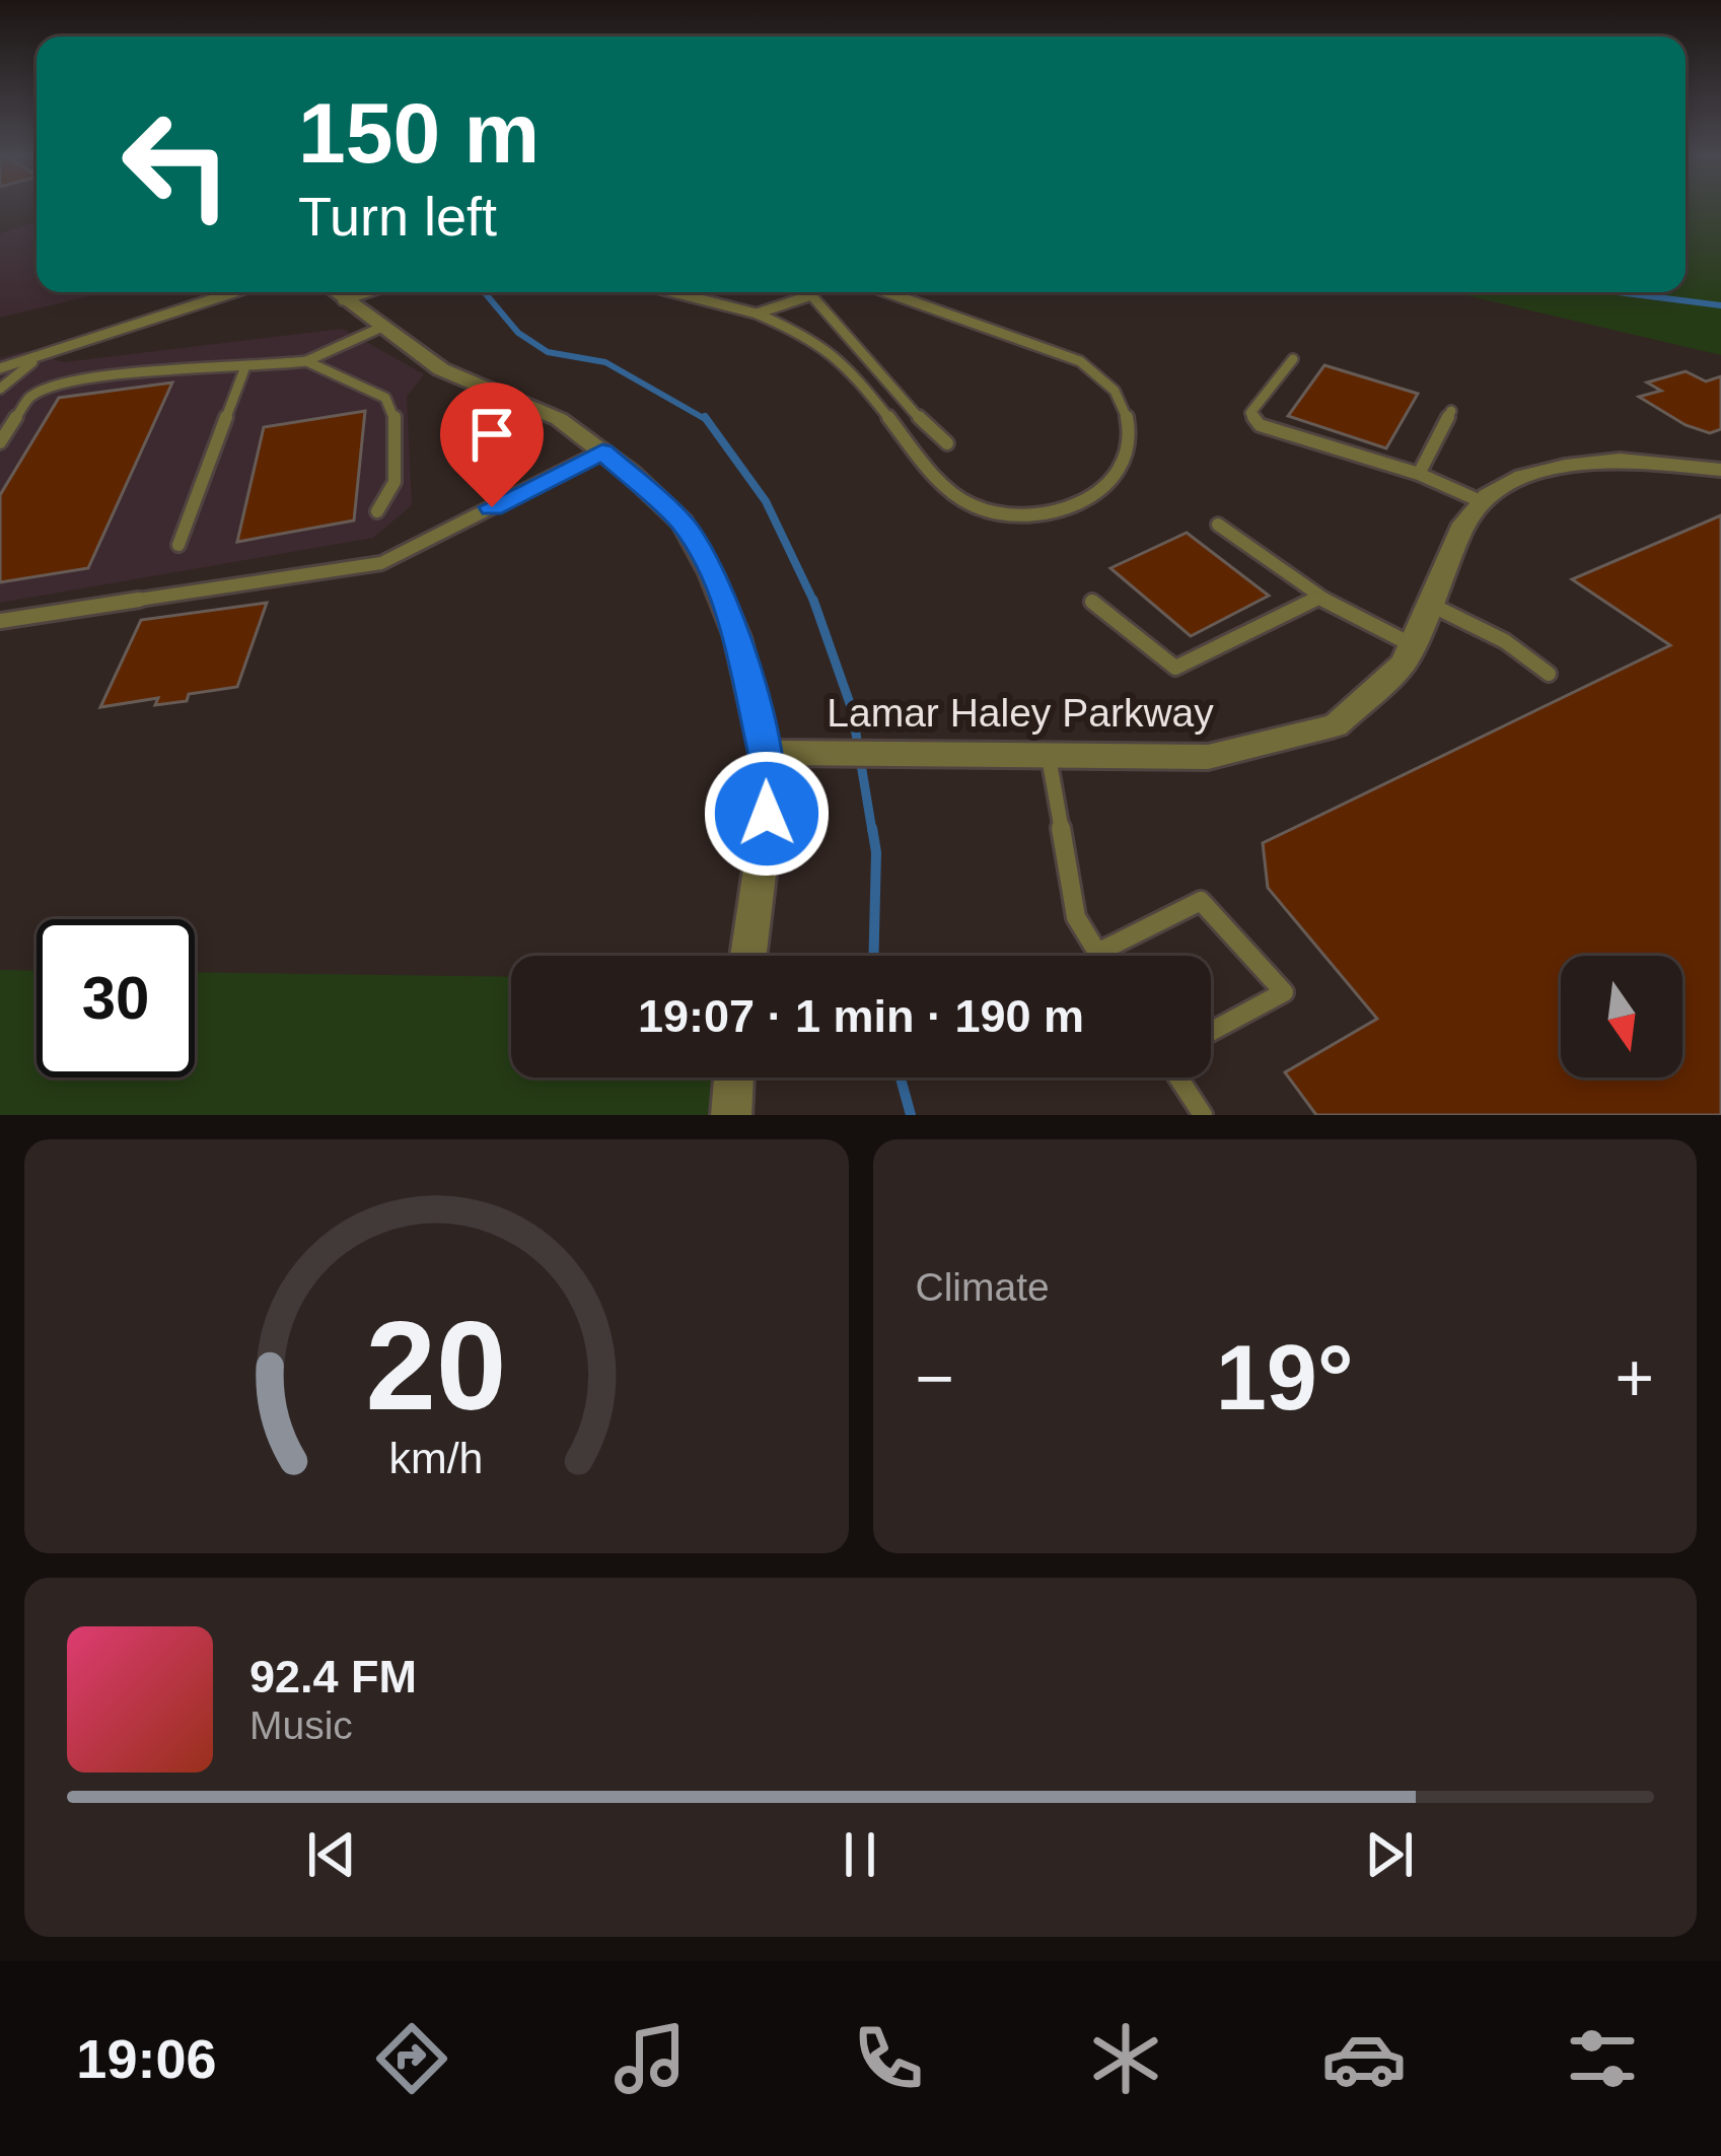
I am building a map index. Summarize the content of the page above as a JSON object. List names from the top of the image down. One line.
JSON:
{"streets":{"street":["Lamar Haley Parkway"]},"north":"bottom","page":{"turn":["150 m","Turn left"],"limit":"30","trip":"19:07 · 1 min · 190 m","tile":"Climate","heat":["−","19°","+"],"song":["92.4 FM","Music"],"tabs":"19:06","gauge":["20","km/h"]}}
